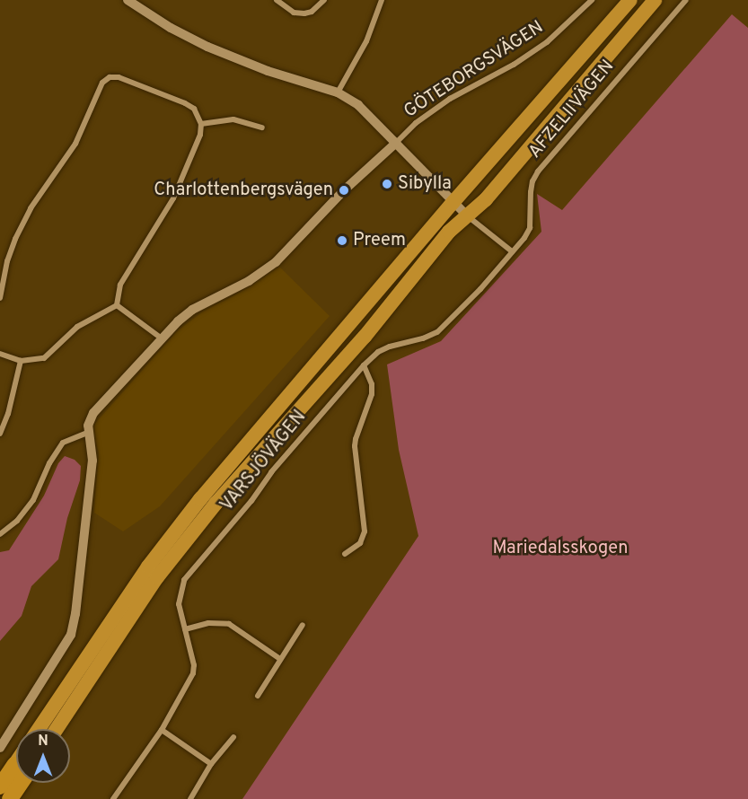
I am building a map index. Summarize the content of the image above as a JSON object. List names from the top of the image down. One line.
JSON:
{"streets":{"street":["GÖTEBORGSVÄGEN","AFZELIIVÄGEN","VARSJÖVÄGEN"]},"crossings":[["AFZELIIVÄGEN","VARSJÖVÄGEN"]],"parks":["Mariedalsskogen"],"places":["Sibylla","Charlottenbergsvägen","Preem"],"north":"top"}
